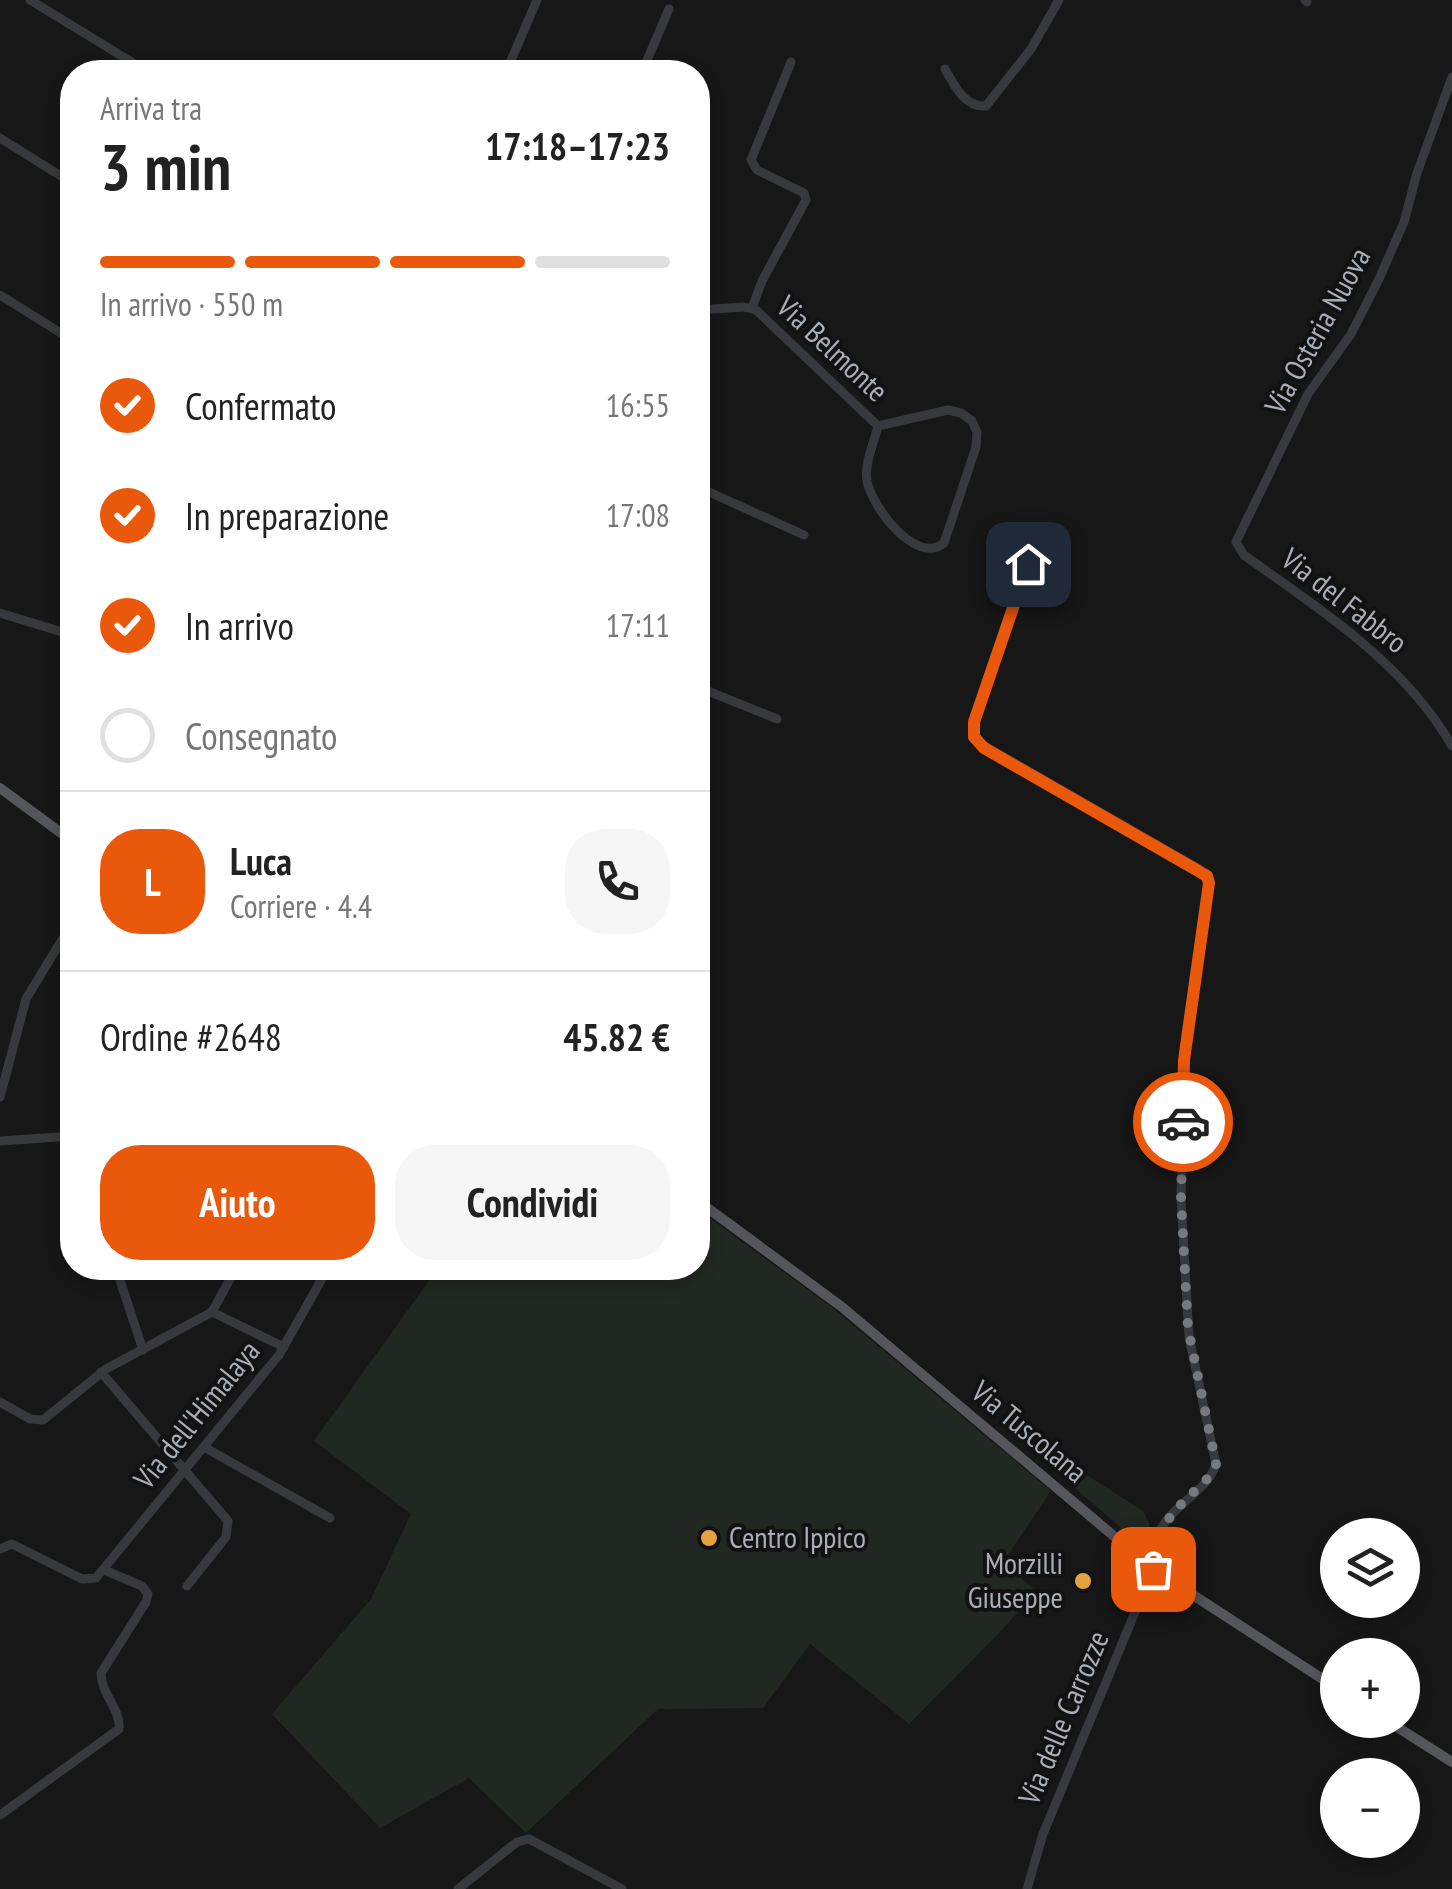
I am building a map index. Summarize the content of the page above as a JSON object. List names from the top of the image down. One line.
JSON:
{"streets":{"main road":["Via Tuscolana"],"street":["Via Osteria Nuova","Via Belmonte","Via del Fabbro","Via dell'Himalaya","Via delle Carrozze"]},"crossings":[["Via Osteria Nuova","Via del Fabbro"],["Via Tuscolana","Via delle Carrozze"]],"places":["Centro Ippico","Morzilli Giuseppe"],"page":{"heading":["3 min","Arriva tra","17:18–17:23"],"panel":["Luca","Corriere · 4.4","Ordine #2648","45.82 €"],"bar":"In arrivo · 550 m","list":[["Confermato","16:55"],["In preparazione","17:08"],["In arrivo","17:11"],"Consegnato"],"round":"L","buttons":["Aiuto","Condividi"],"map_buttons":["+","−"]}}
